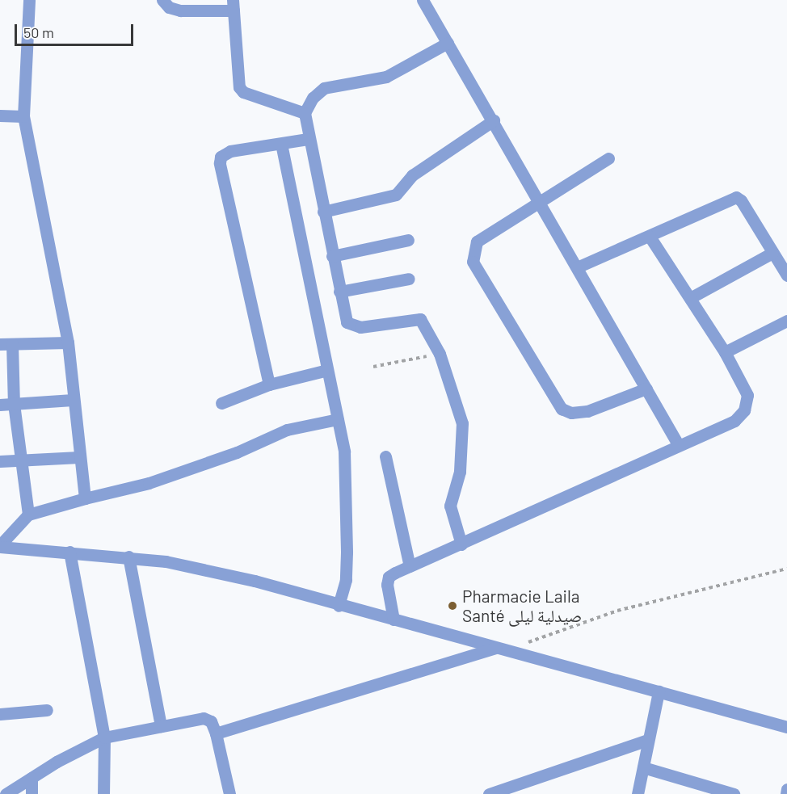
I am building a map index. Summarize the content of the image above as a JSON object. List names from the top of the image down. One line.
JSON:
{"places":["Pharmacie Laila Santé صيدلية ليلى"],"scale_bar":"50 m"}
